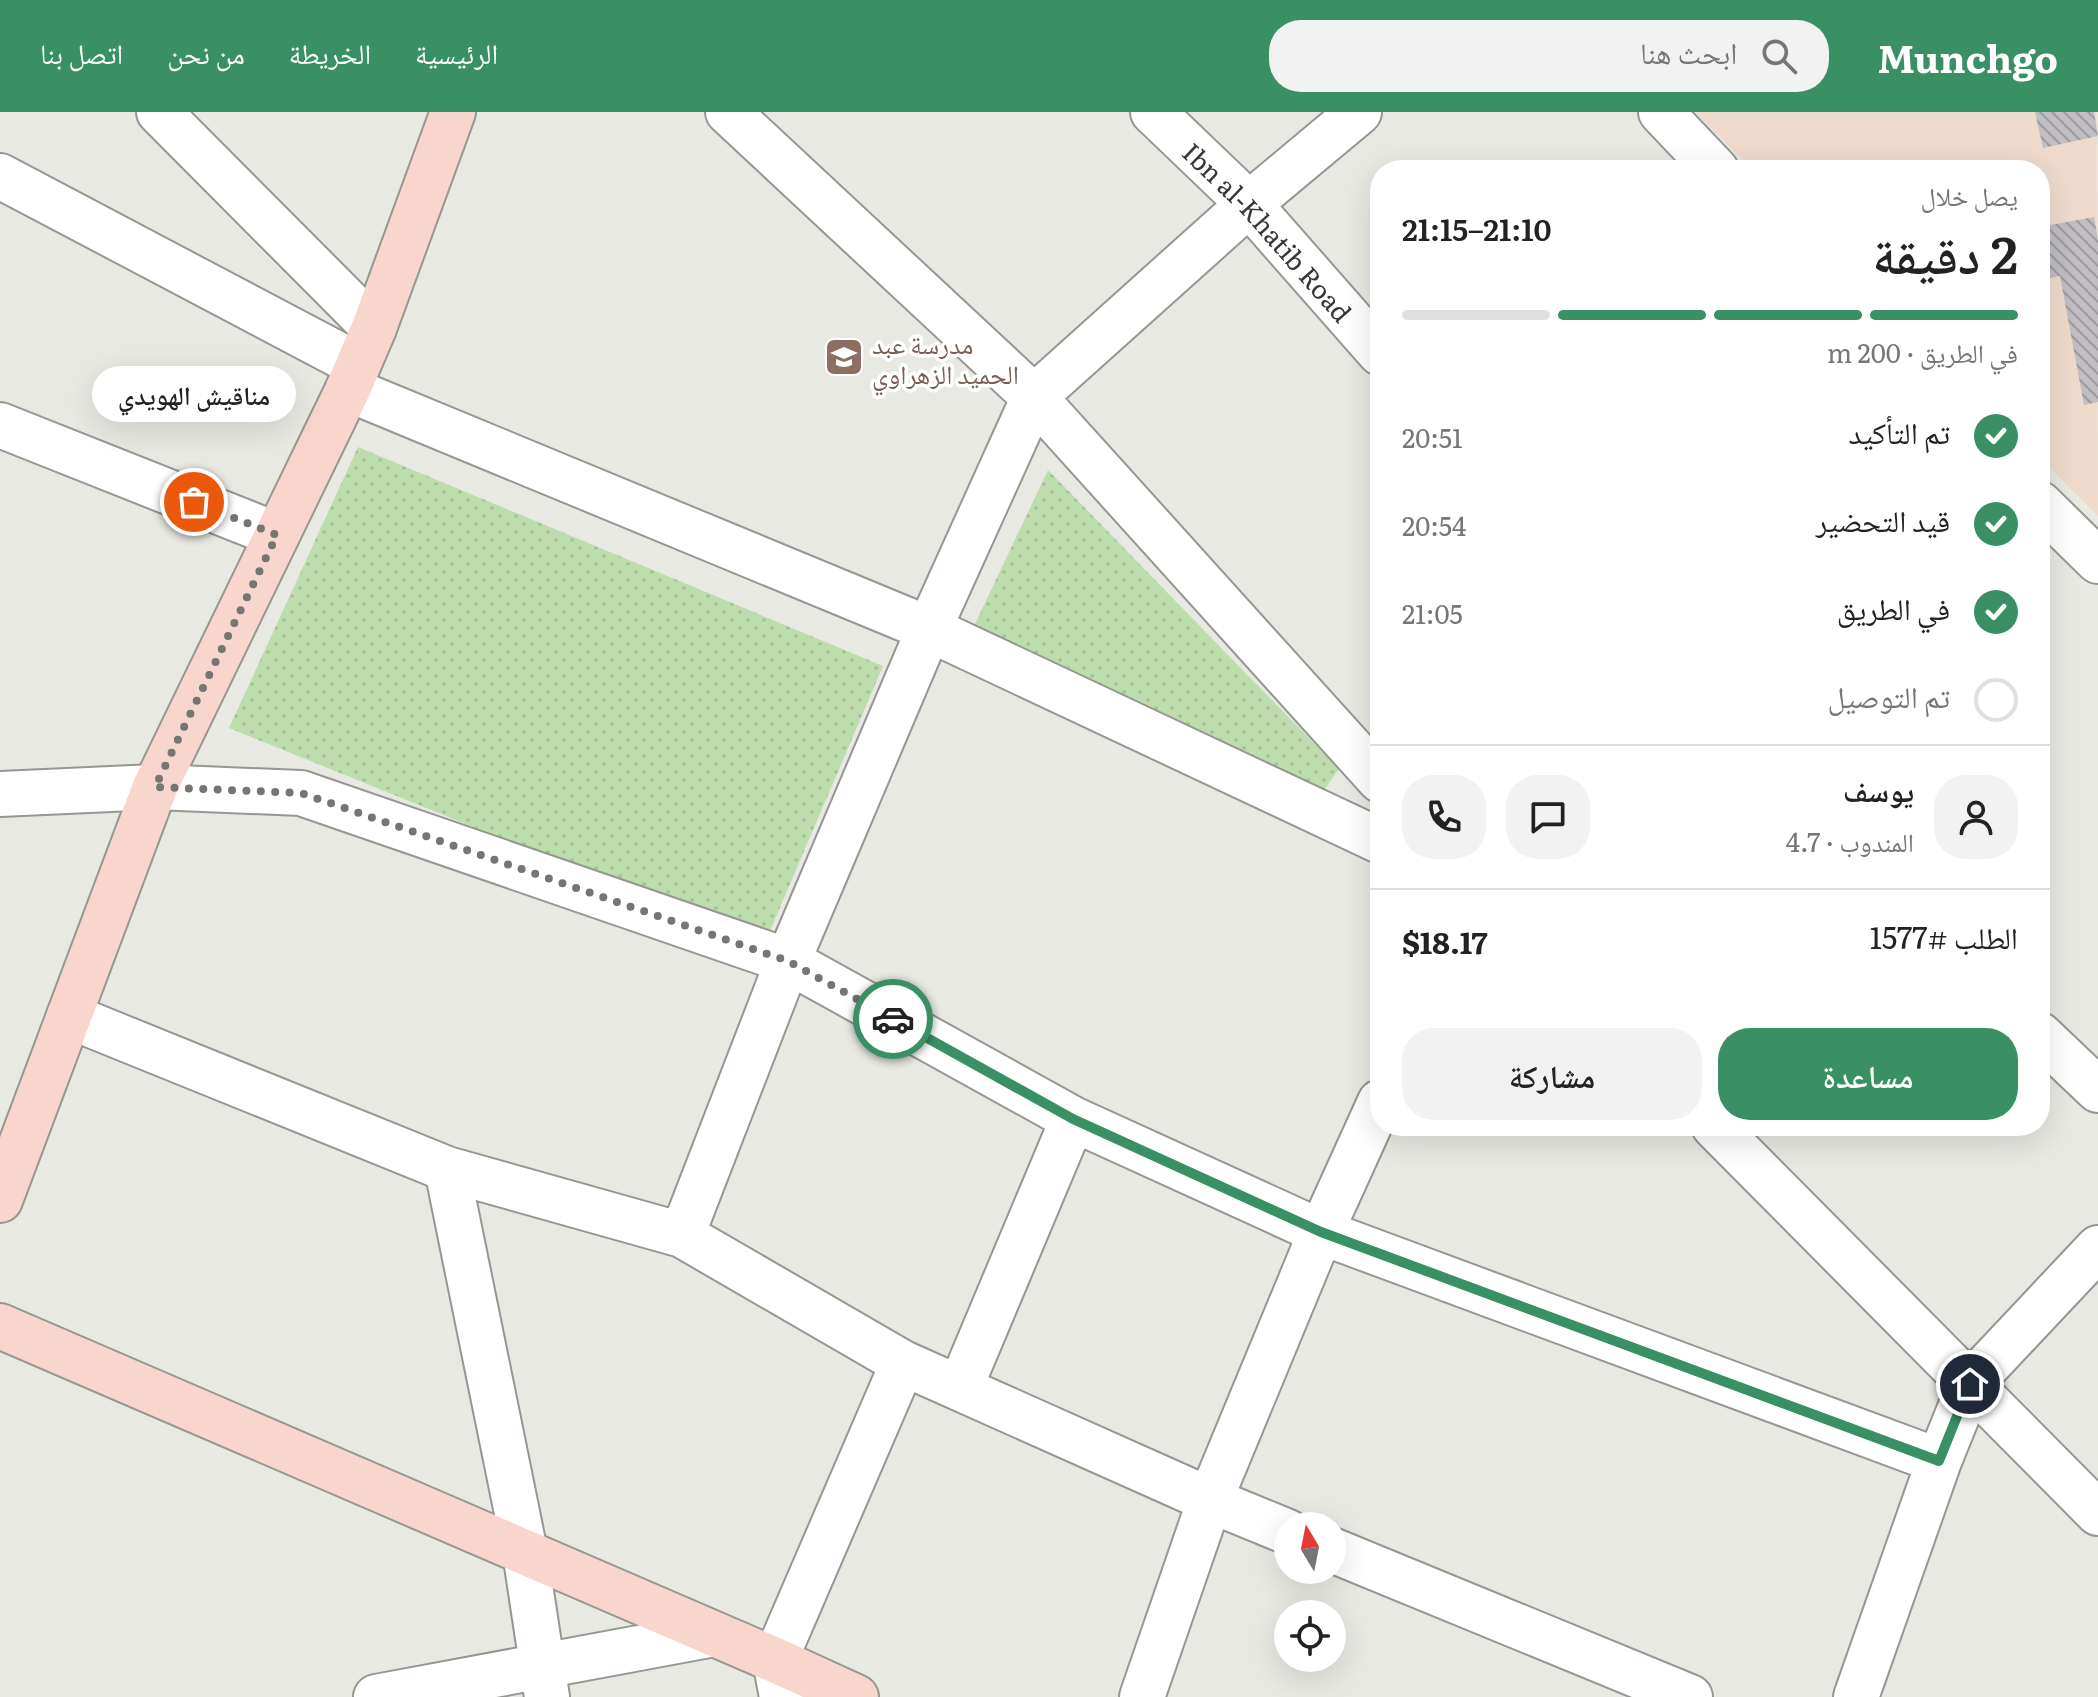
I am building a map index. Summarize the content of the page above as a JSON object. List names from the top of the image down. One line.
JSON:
{"streets":{"street":["Ibn al-Khatib Road"]},"places":{"school or university":["مدرسة عبد الحميد الزهراوي"],"other":["مناقيش الهويدي"]},"north":"top","page":{"header":"Munchgo","search":"ابحث هنا","nav":["الرئيسية","الخريطة","من نحن","اتصل بنا"],"heading":["2 دقيقة","يصل خلال","21:10–21:15"],"panel":["يوسف","المندوب · 4.7","الطلب #1577","$18.17"],"bar":"في الطريق · 200 m","bubble":"مناقيش الهويدي","list":[["تم التأكيد","20:51"],["قيد التحضير","20:54"],["في الطريق","21:05"],"تم التوصيل"],"buttons":["مساعدة","مشاركة"]}}
